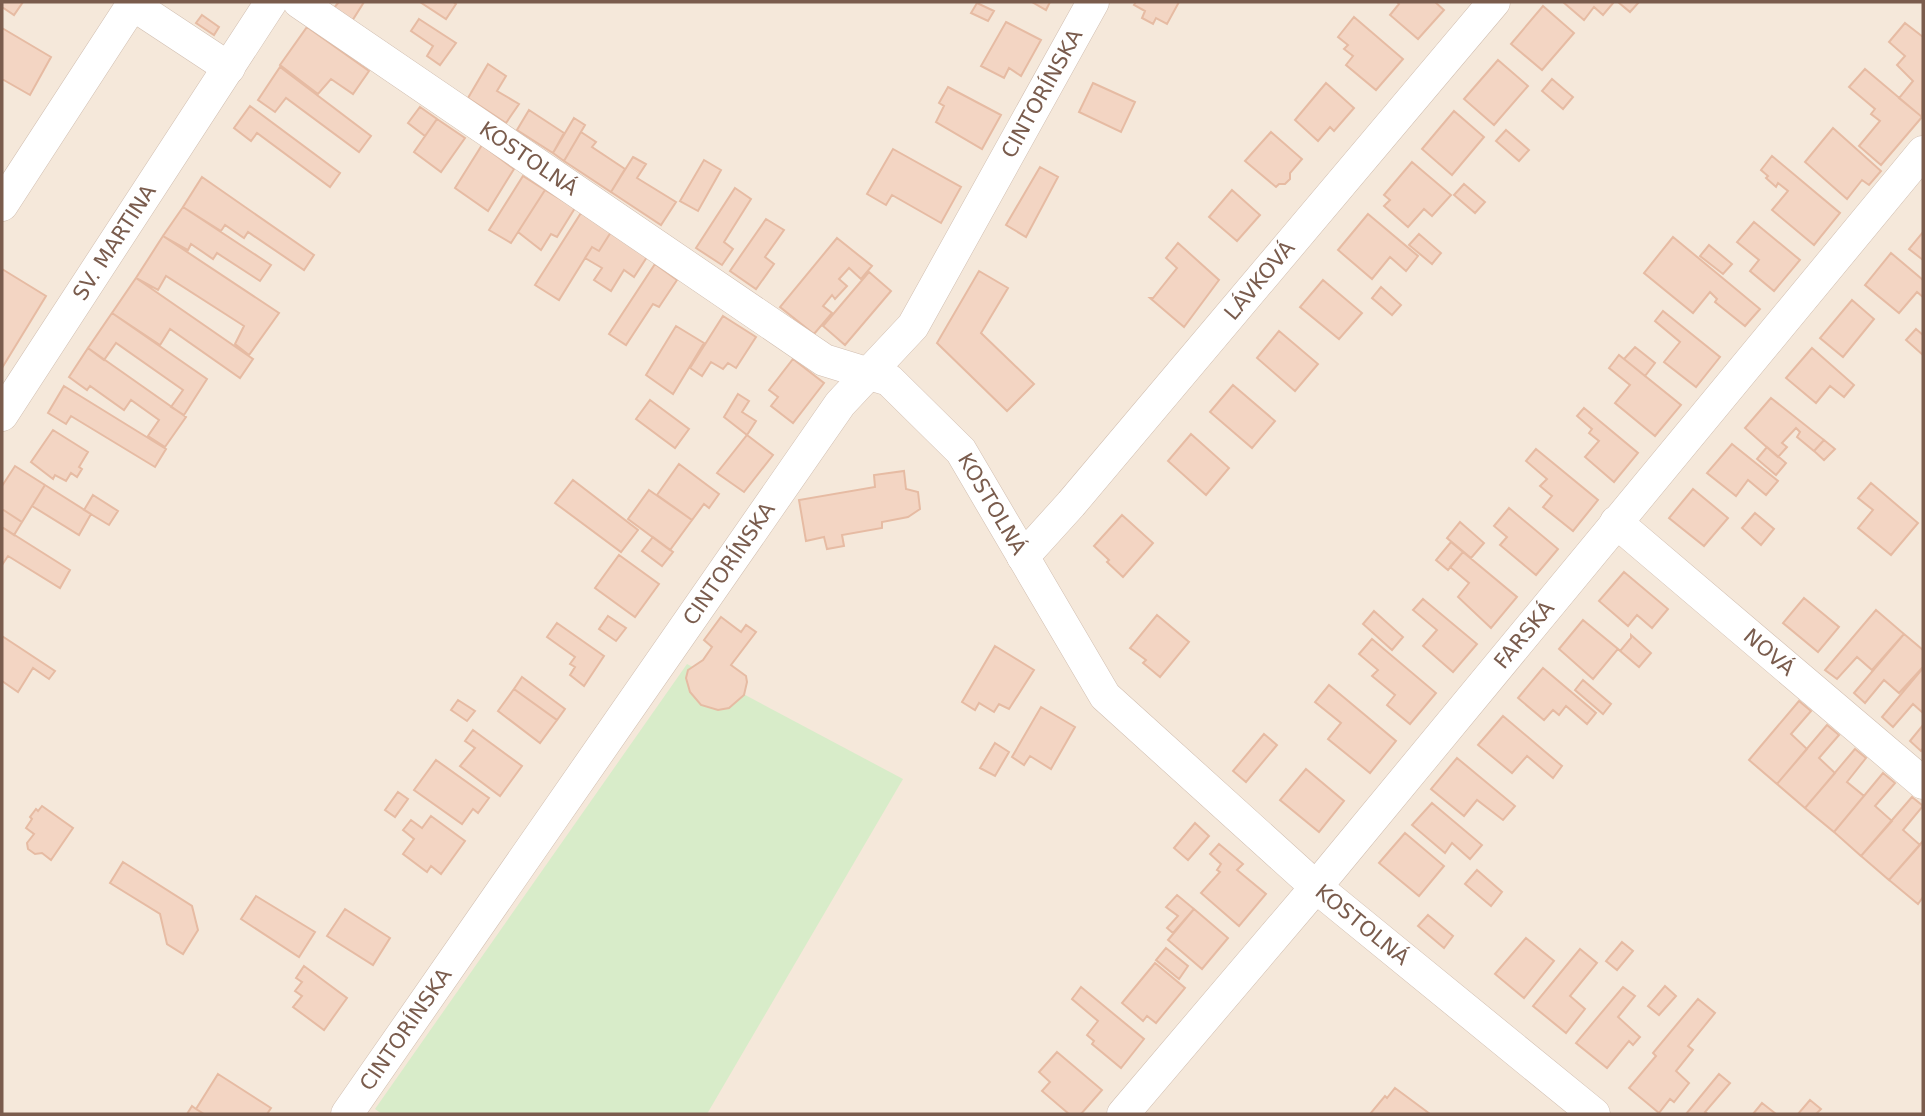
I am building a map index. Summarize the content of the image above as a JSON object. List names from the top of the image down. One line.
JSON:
{"streets":{"street":["CINTORÍNSKA","KOSTOLNÁ","SV. MARTINA","LÁVKOVÁ","FARSKÁ","NOVÁ"]},"crossings":[["CINTORÍNSKA","KOSTOLNÁ"],["KOSTOLNÁ","LÁVKOVÁ"],["KOSTOLNÁ","FARSKÁ"],["FARSKÁ","NOVÁ"]]}
